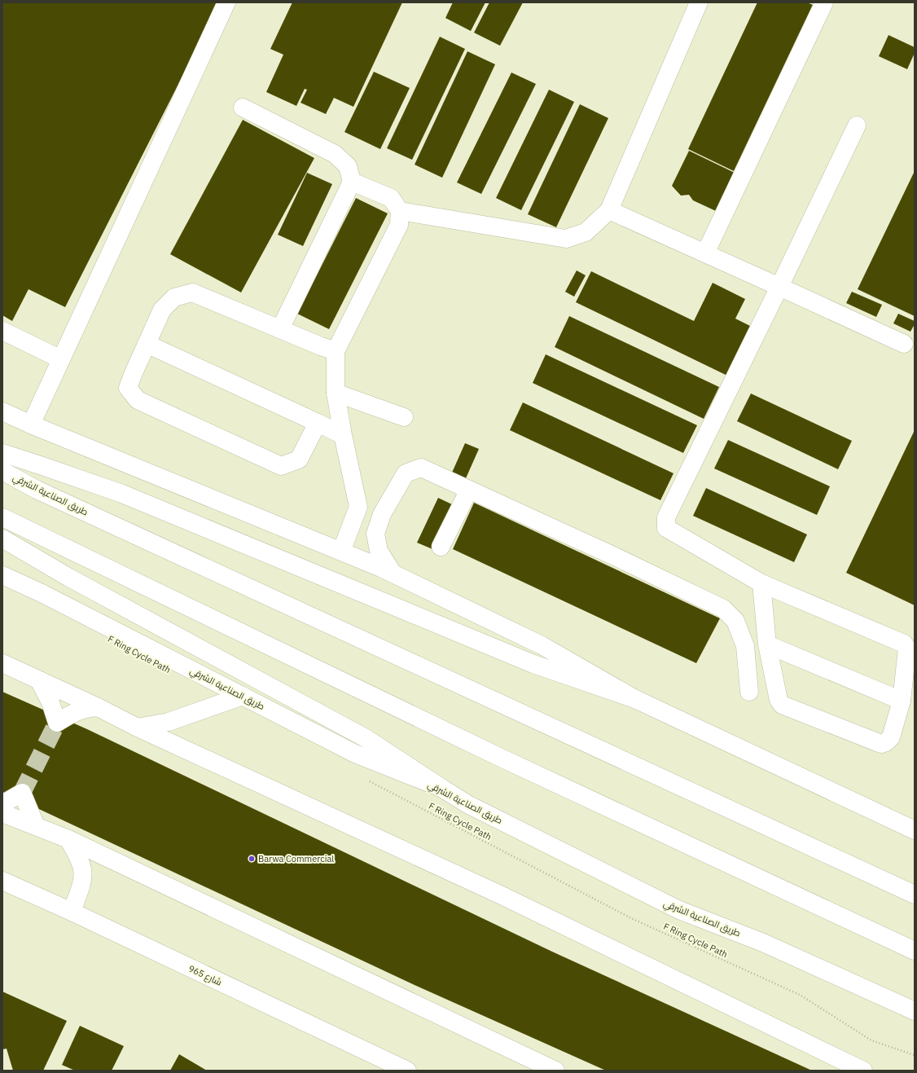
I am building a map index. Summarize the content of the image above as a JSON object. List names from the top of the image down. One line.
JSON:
{"streets":{"main road":["طريق الصناعية الشرقي","شارع 965"],"path":["F Ring Cycle Path"]},"places":["Barwa Commercial"]}
